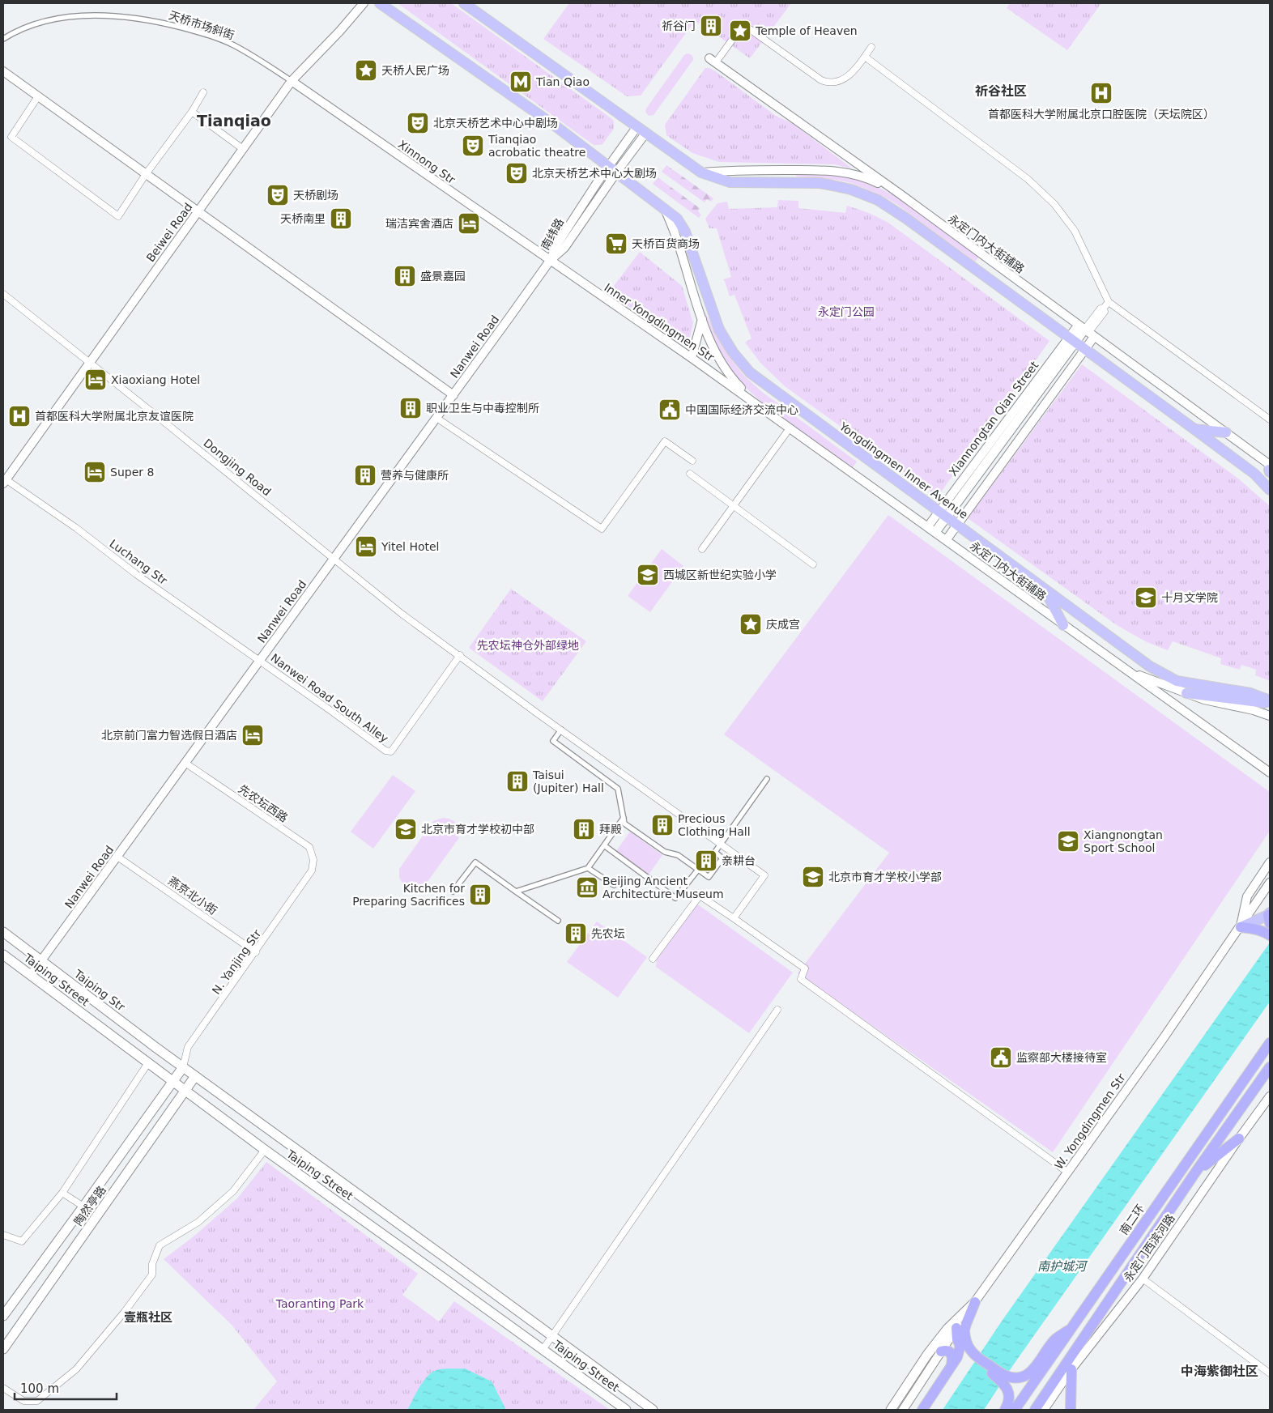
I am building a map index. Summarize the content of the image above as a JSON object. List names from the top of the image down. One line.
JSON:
{"streets":{"highway":["南二环"],"main road":["Xiannongtan Qian Street","Yongdingmen Inner Avenue","Taiping Street","Taiping Str","陶然亭路"],"street":["天桥市场斜街","Xinnong Str","Beiwei Road","南纬路","永定门内大街辅路","Inner Yongdingmen Str","Nanwei Road","Dongjing Road","Luchang Str","Nanwei Road South Alley","先农坛西路","燕京北小街","N. Yanjing Str","W. Yongdingmen Str","永定门西滨河路"]},"crossings":[["天桥市场斜街","Xinnong Str"],["天桥市场斜街","Beiwei Road"],["Xinnong Str","Beiwei Road"],["Xinnong Str","南纬路"],["Xinnong Str","Inner Yongdingmen Str"],["Xinnong Str","Nanwei Road"],["Beiwei Road","Dongjing Road"],["Beiwei Road","Luchang Str"],["南纬路","Inner Yongdingmen Str"],["南纬路","Nanwei Road"],["南纬路","Yongdingmen Inner Avenue"],["永定门内大街辅路","Inner Yongdingmen Str"],["永定门内大街辅路","Xiannongtan Qian Street"],["Inner Yongdingmen Str","Nanwei Road"],["Nanwei Road","Dongjing Road"],["Nanwei Road","Luchang Str"],["Nanwei Road","Nanwei Road South Alley"],["Nanwei Road","先农坛西路"],["Nanwei Road","燕京北小街"],["Nanwei Road","Taiping Street"],["Nanwei Road","Taiping Str"],["Xiannongtan Qian Street","Yongdingmen Inner Avenue"],["Dongjing Road","Nanwei Road South Alley"],["Luchang Str","Nanwei Road South Alley"],["先农坛西路","N. Yanjing Str"],["燕京北小街","N. Yanjing Str"],["N. Yanjing Str","Taiping Street"],["N. Yanjing Str","Taiping Str"],["N. Yanjing Str","陶然亭路"],["Taiping Street","Taiping Str"],["Taiping Street","陶然亭路"],["Taiping Str","陶然亭路"]],"districts":["祈谷社区","Tianqiao","壹瓶社区","中海紫御社区"],"water":["南护城河"],"parks":["永定门公园","先农坛神仓外部绿地","Taoranting Park"],"places":{"building":["祈谷门","天桥南里","盛景嘉园","职业卫生与中毒控制所","营养与健康所","Taisui (Jupiter) Hall","Precious Clothing Hall","拜殿","亲耕台","Kitchen for Preparing Sacrifices","先农坛"],"place":["Temple of Heaven","天桥人民广场","庆成宫"],"metro station":["Tian Qiao"],"hospital":["首都医科大学附属北京口腔医院（天坛院区）","首都医科大学附属北京友谊医院"],"theatre":["北京天桥艺术中心中剧场","Tianqiao acrobatic theatre","北京天桥艺术中心大剧场","天桥剧场"],"hotel":["瑞洁宾舍酒店","Xiaoxiang Hotel","Super 8","Yitel Hotel","北京前门富力智选假日酒店"],"supermarket":["天桥百货商场"],"public building":["中国国际经济交流中心","监察部大楼接待室"],"school or university":["西城区新世纪实验小学","十月文学院","北京市育才学校初中部","Xiangnongtan Sport School","北京市育才学校小学部"],"museum":["Beijing Ancient Architecture Museum"]},"scale_bar":"100 m"}
